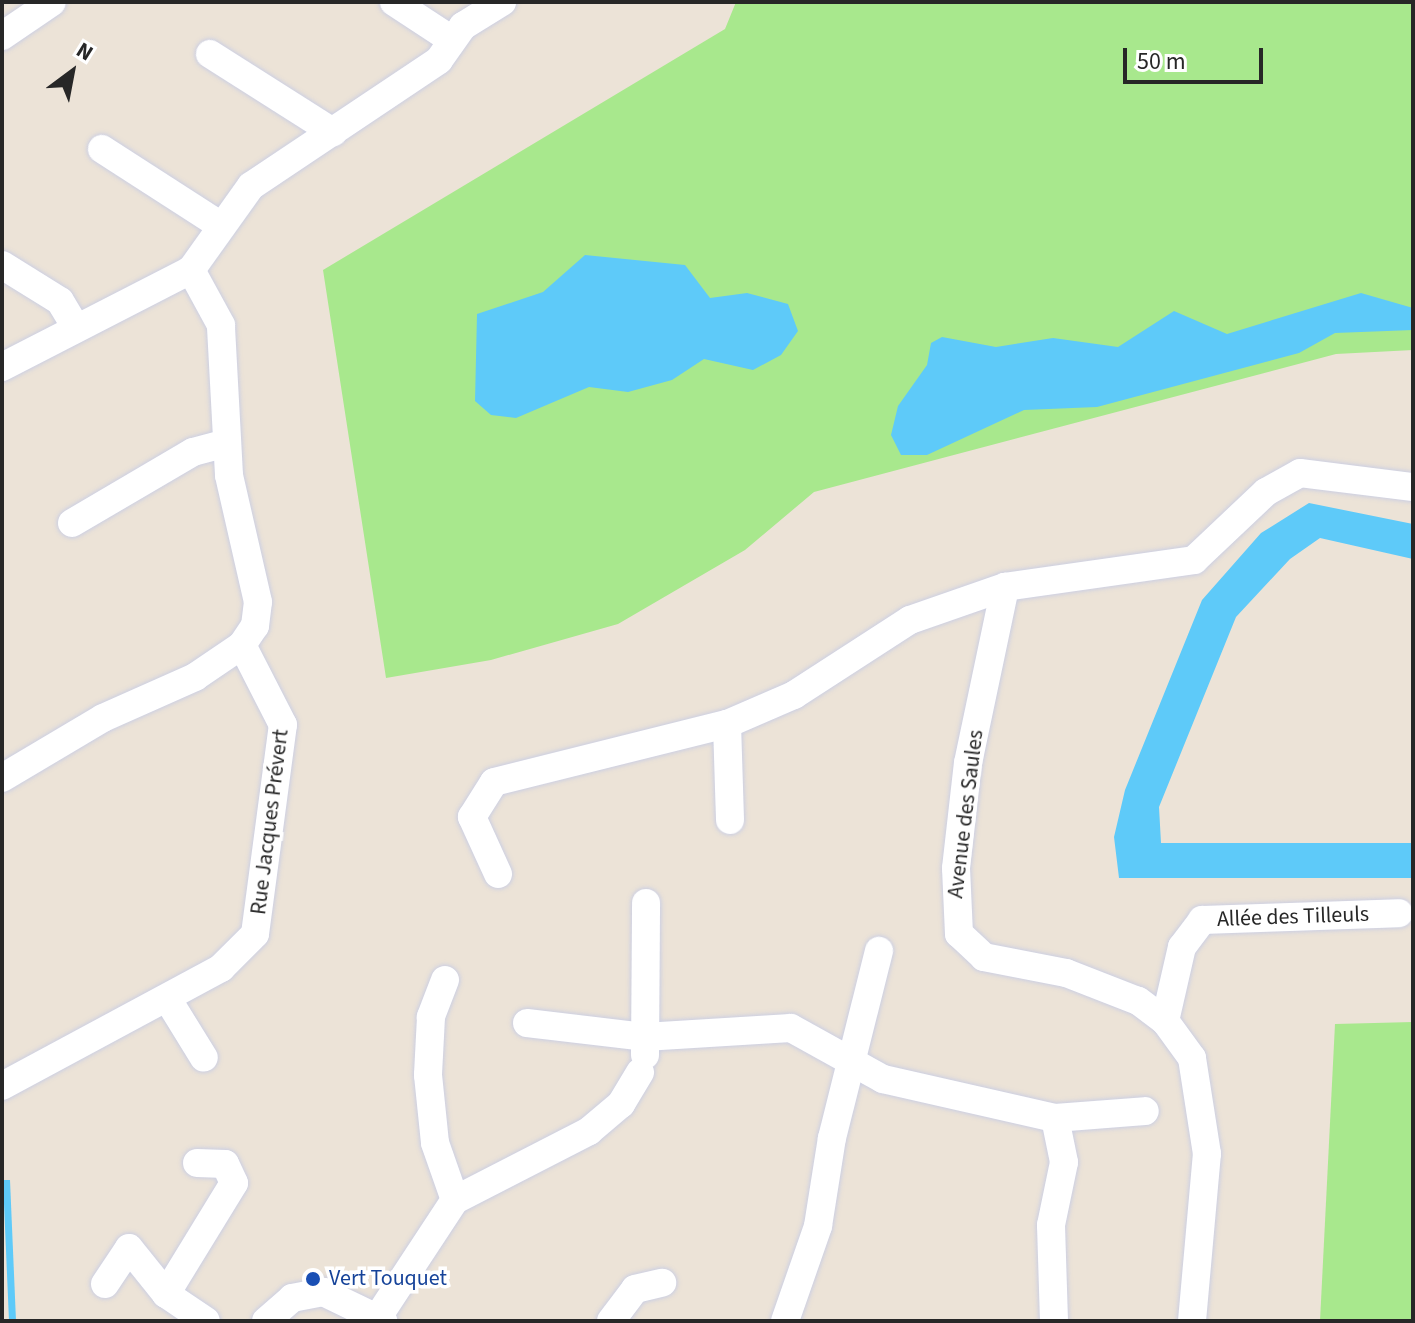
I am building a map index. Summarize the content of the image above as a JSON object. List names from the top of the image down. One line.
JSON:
{"streets":{"street":["Avenue des Saules","Rue Jacques Prévert","Allée des Tilleuls"]},"crossings":[["Avenue des Saules","Allée des Tilleuls"]],"places":["Vert Touquet"],"scale_bar":"50 m","north":"top right"}
